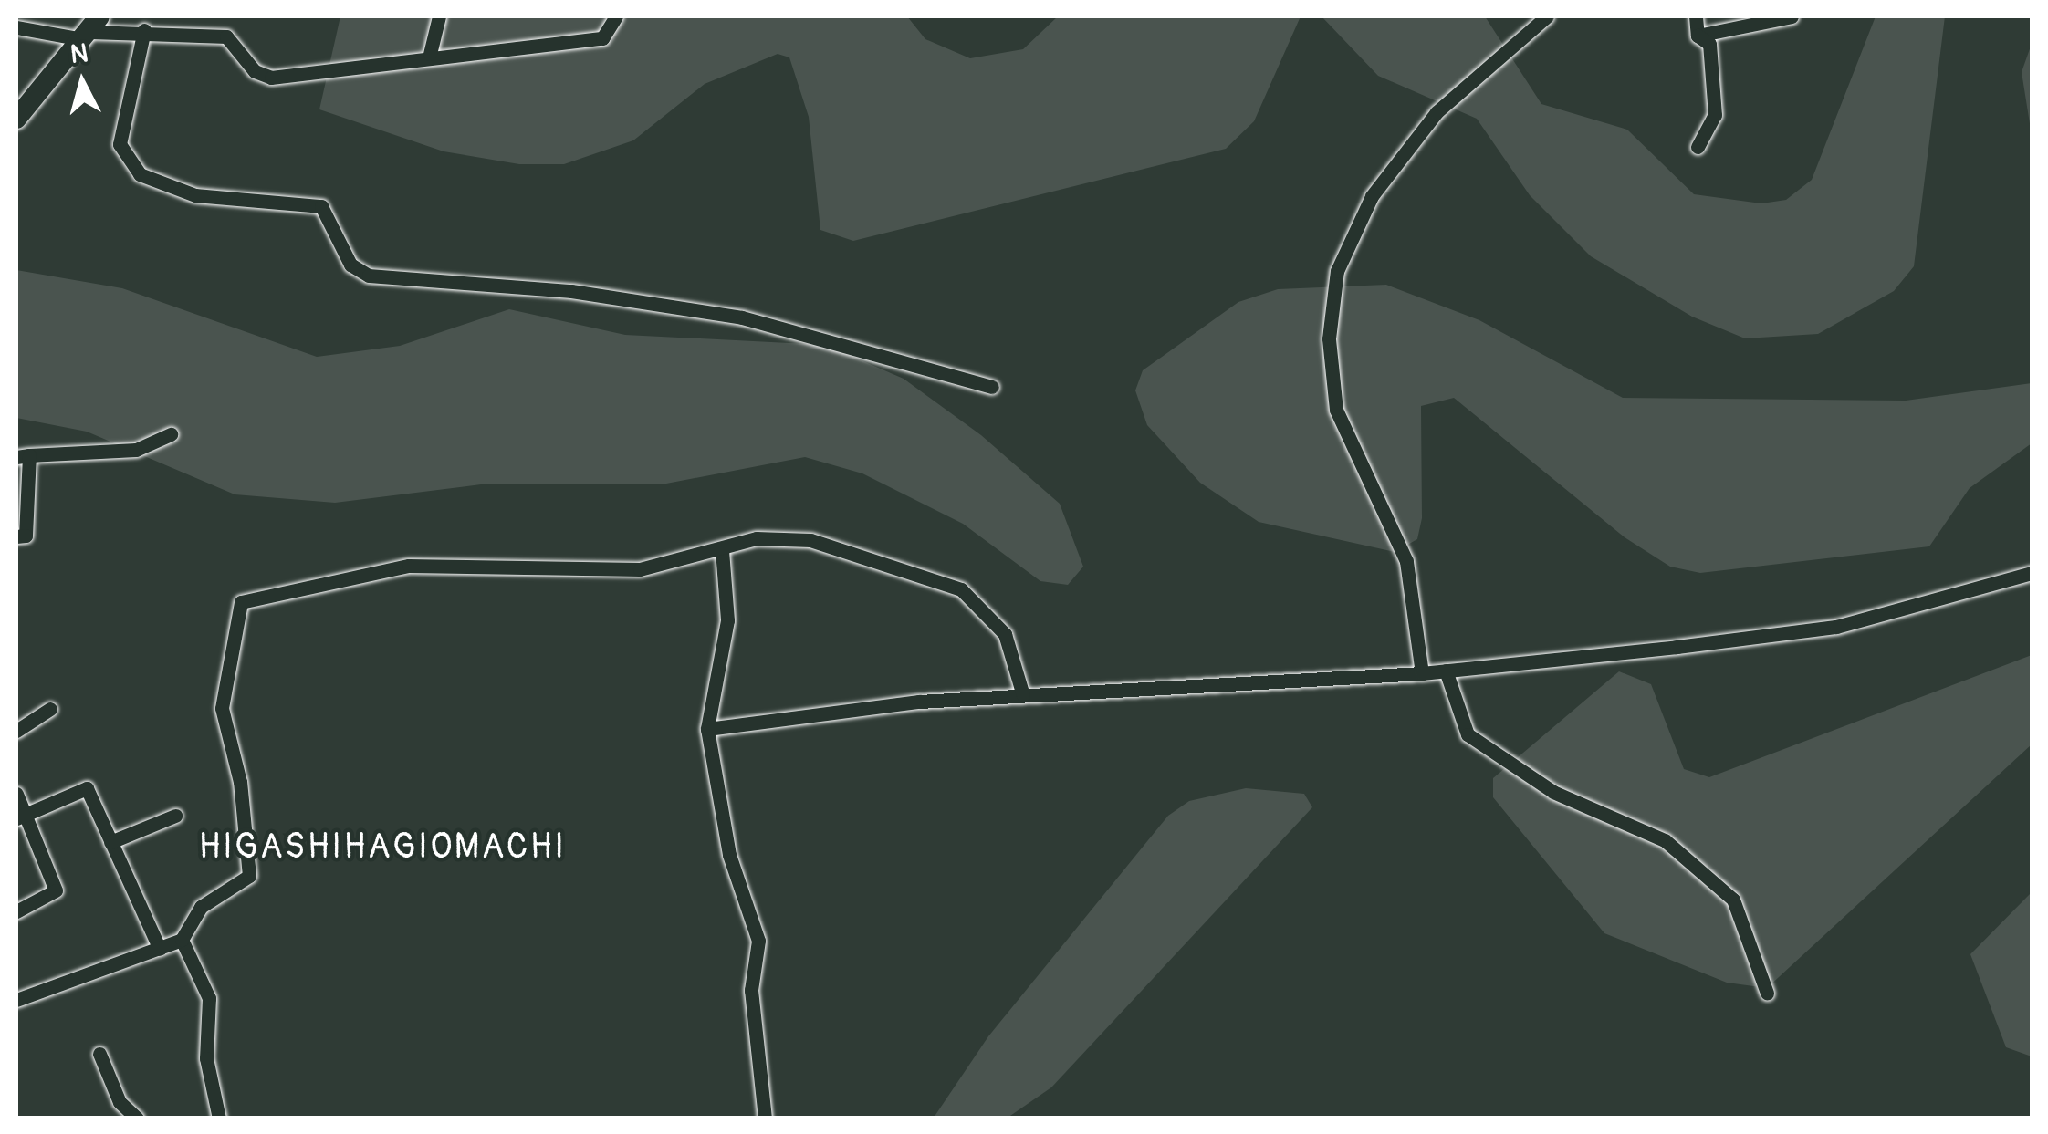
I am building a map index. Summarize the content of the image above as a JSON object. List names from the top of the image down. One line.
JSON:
{"districts":["HIGASHIHAGIOMACHI"],"north":"top"}
